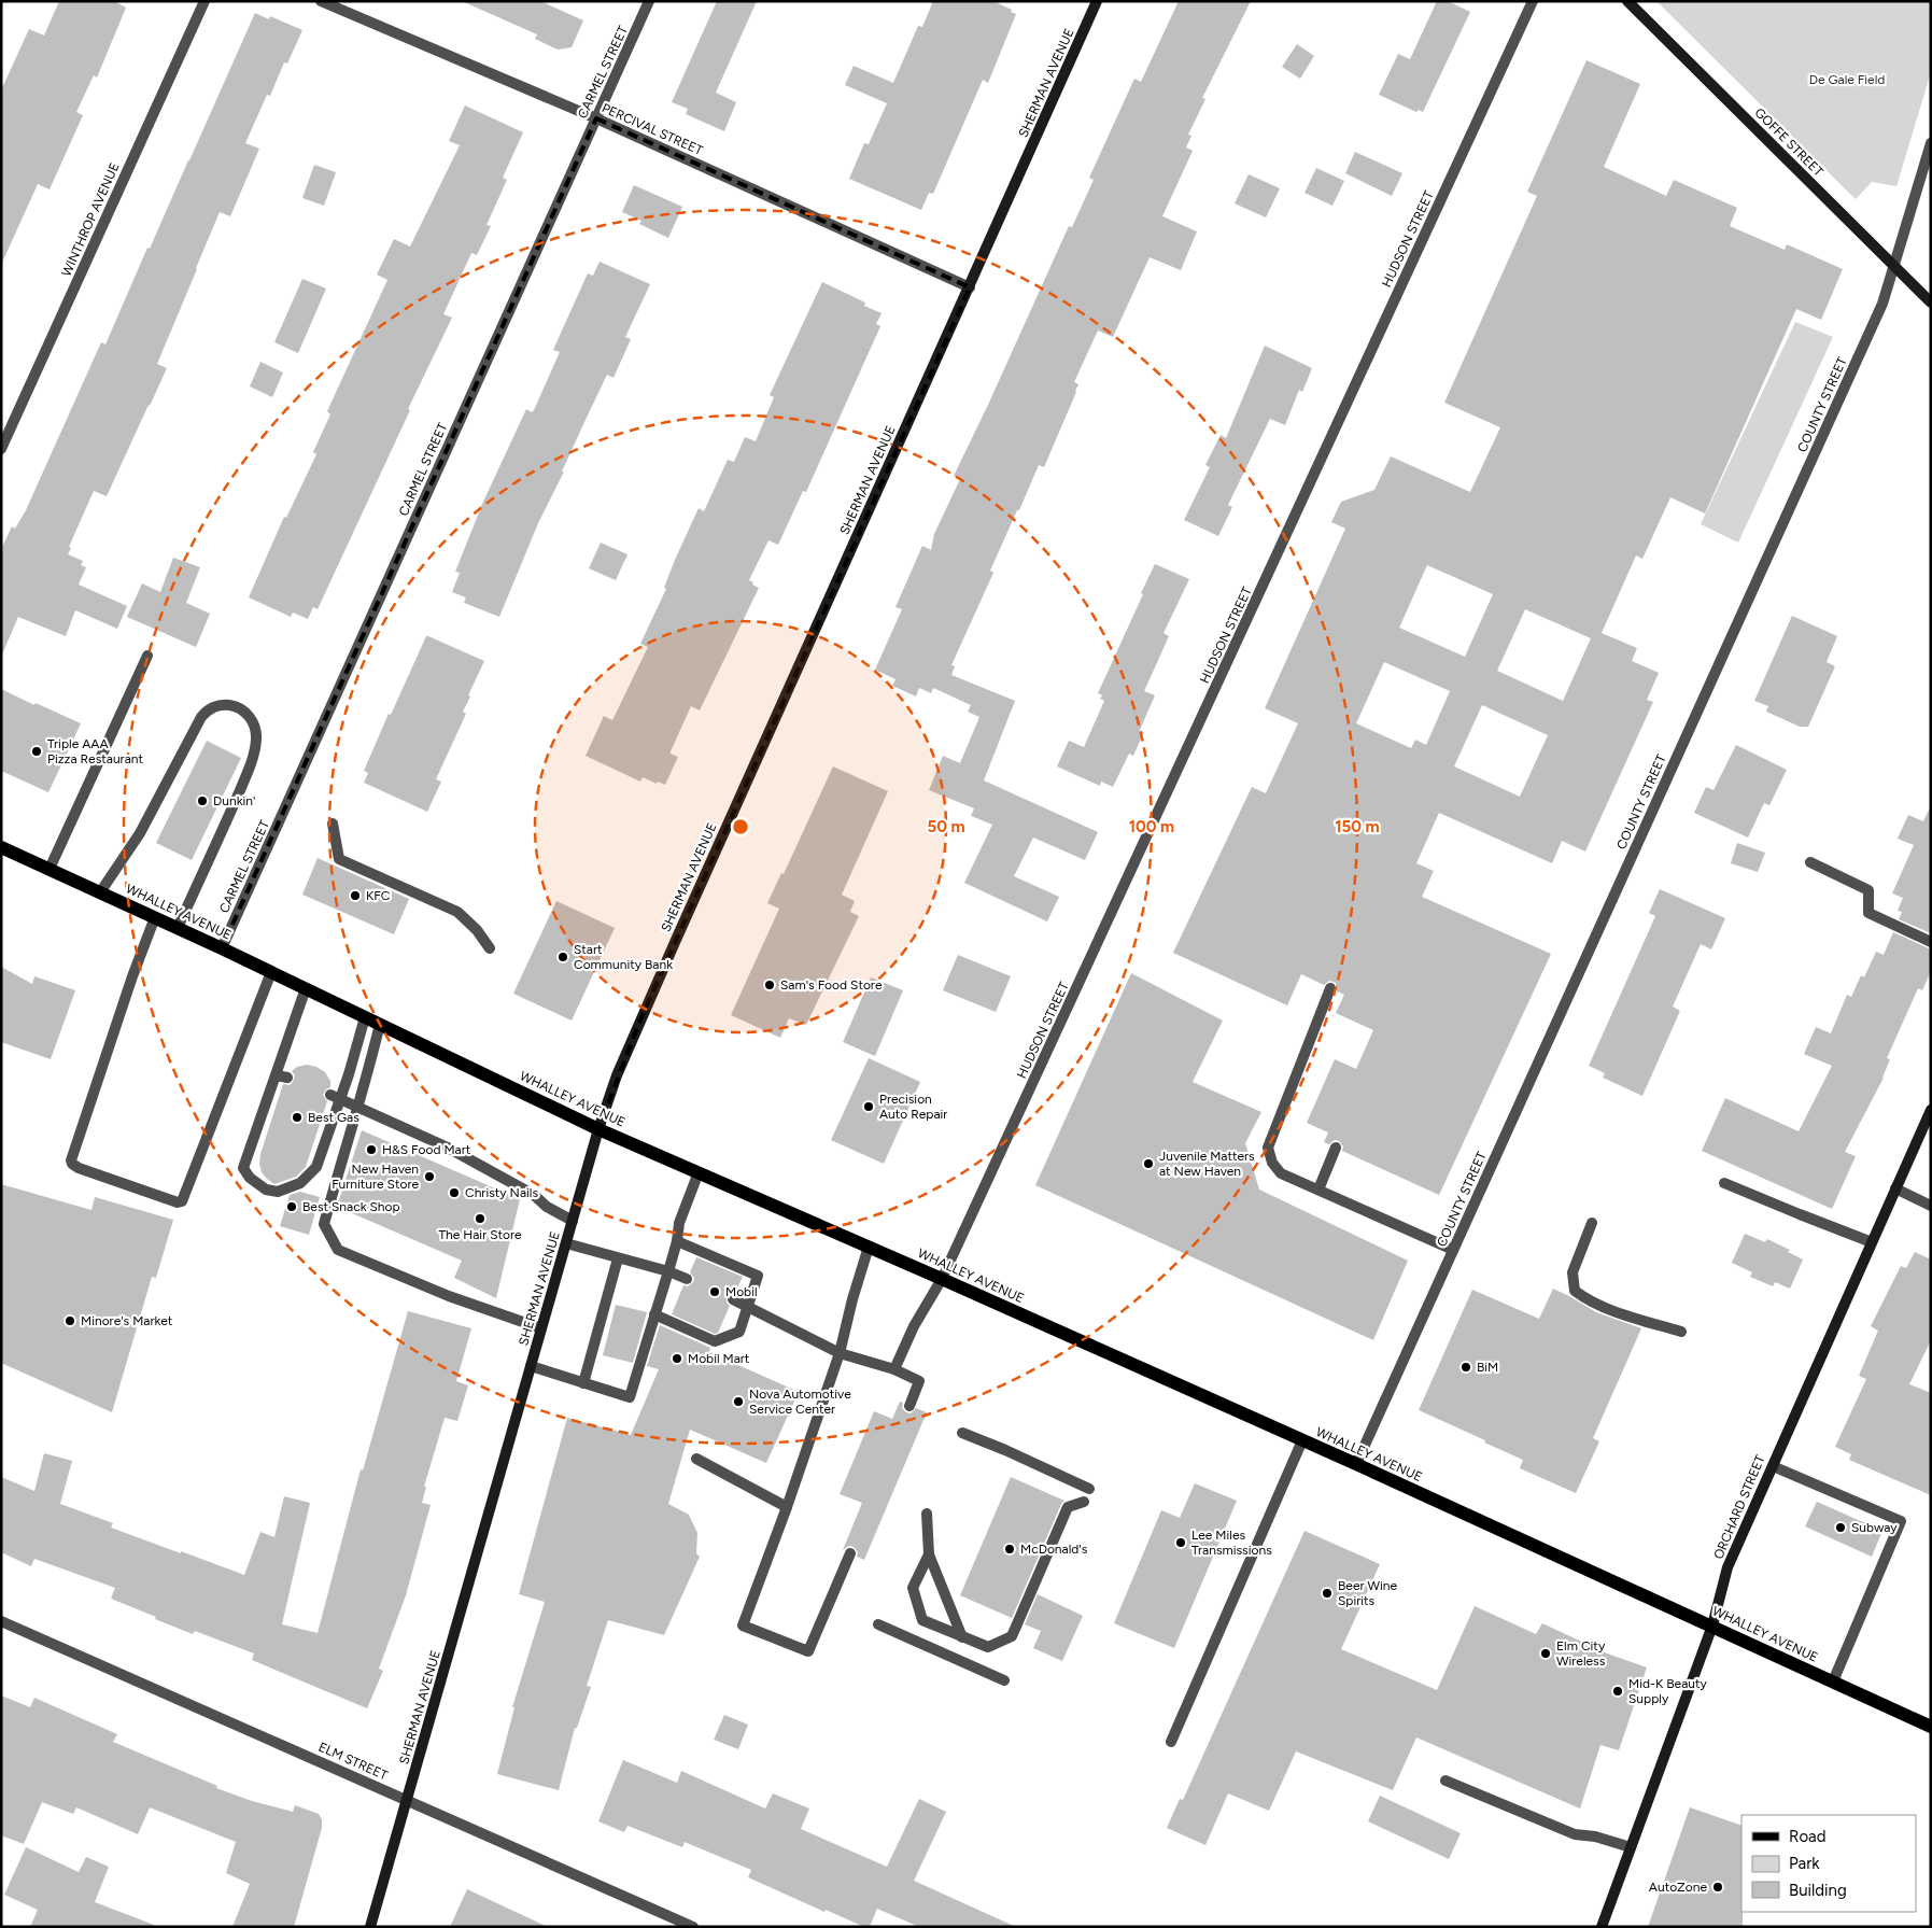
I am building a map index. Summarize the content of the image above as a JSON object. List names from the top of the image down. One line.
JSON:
{"streets":{"main road":["SHERMAN AVENUE","GOFFE STREET","WHALLEY AVENUE","ORCHARD STREET"],"street":["CARMEL STREET","PERCIVAL STREET","WINTHROP AVENUE","HUDSON STREET","COUNTY STREET","ELM STREET"]},"crossings":[["CARMEL STREET","PERCIVAL STREET"],["CARMEL STREET","WHALLEY AVENUE"],["SHERMAN AVENUE","PERCIVAL STREET"],["SHERMAN AVENUE","WHALLEY AVENUE"],["SHERMAN AVENUE","ELM STREET"],["GOFFE STREET","COUNTY STREET"],["HUDSON STREET","WHALLEY AVENUE"],["COUNTY STREET","WHALLEY AVENUE"],["WHALLEY AVENUE","ORCHARD STREET"]],"parks":["De Gale Field"],"places":["Triple AAA Pizza Restaurant","Dunkin'","KFC","Start Community Bank","Sam's Food Store","Precision Auto Repair","Best Gas","H&S Food Mart","Juvenile Matters at New Haven","New Haven Furniture Store","Christy Nails","Best Snack Shop","The Hair Store","Mobil","Minore's Market","Mobil Mart","BiM","Nova Automotive Service Center","Subway","Lee Miles Transmissions","McDonald's","Beer Wine Spirits","Elm City Wireless","Mid-K Beauty Supply","AutoZone"],"legend":["Road","Park","Building"],"rings":["50 m","100 m","150 m"]}
